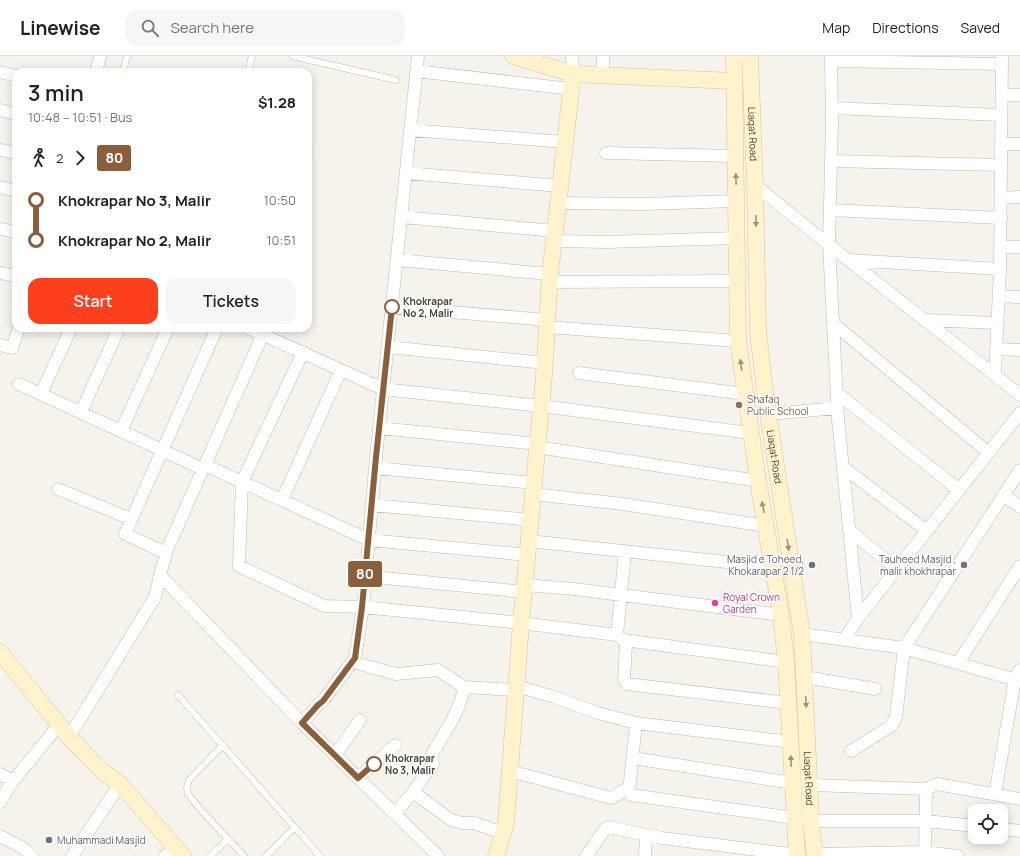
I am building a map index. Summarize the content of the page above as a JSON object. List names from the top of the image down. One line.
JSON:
{"streets":{"main road":["Liaqat Road"]},"places":["Khokrapar No 2, Malir","Shafaq Public School","Masjid e Toheed, Khokarapar 2 1/2","Tauheed Masjid , malir khokhrapar","Royal Crown Garden","Khokrapar No 3, Malir","Muhammadi Masjid"],"lines":["bus line 80"],"page":{"header":"Linewise","search":"Search here","nav":["Map","Directions","Saved"],"on_map":"80","heading":["3 min","10:48 – 10:51 · Bus","$1.28"],"legs":["2","80"],"list":[{"name":"Khokrapar No 3, Malir","value":"10:50"},{"name":"Khokrapar No 2, Malir","value":"10:51"}],"buttons":["Start","Tickets"]}}
